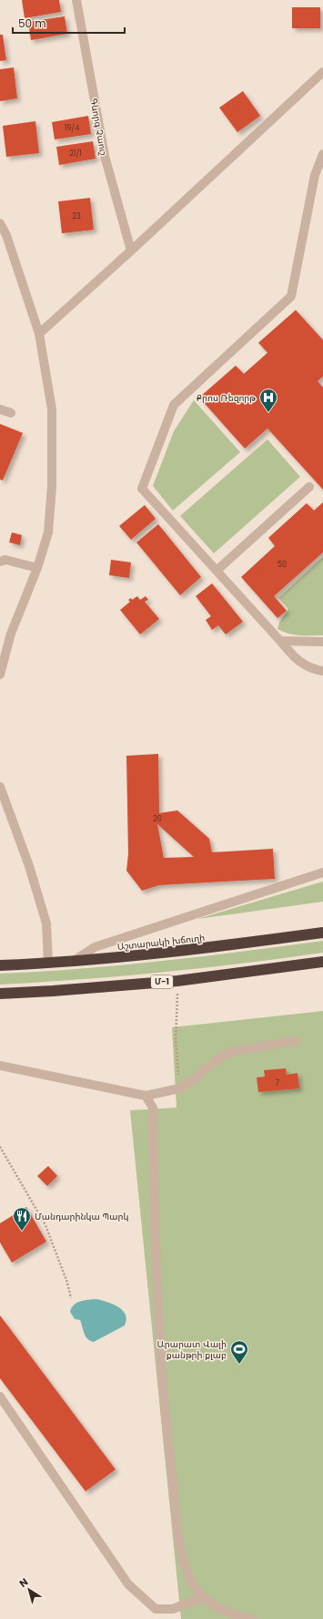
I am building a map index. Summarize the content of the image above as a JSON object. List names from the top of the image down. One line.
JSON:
{"streets":{"highway":["Աշտարակի խճուղի","Մ-1"],"street":["Գևորգ Չաուշ"]},"places":{"hospital":["Քրոս Ռեզորթ"],"restaurant":["Մանդարինկա Պարկ"],"sports":["Արարատ Վալի քանթրի քլաբ"]},"house_numbers":["19/4","21/1","23","50","26","7"],"scale_bar":"50 m","north":"top left"}
